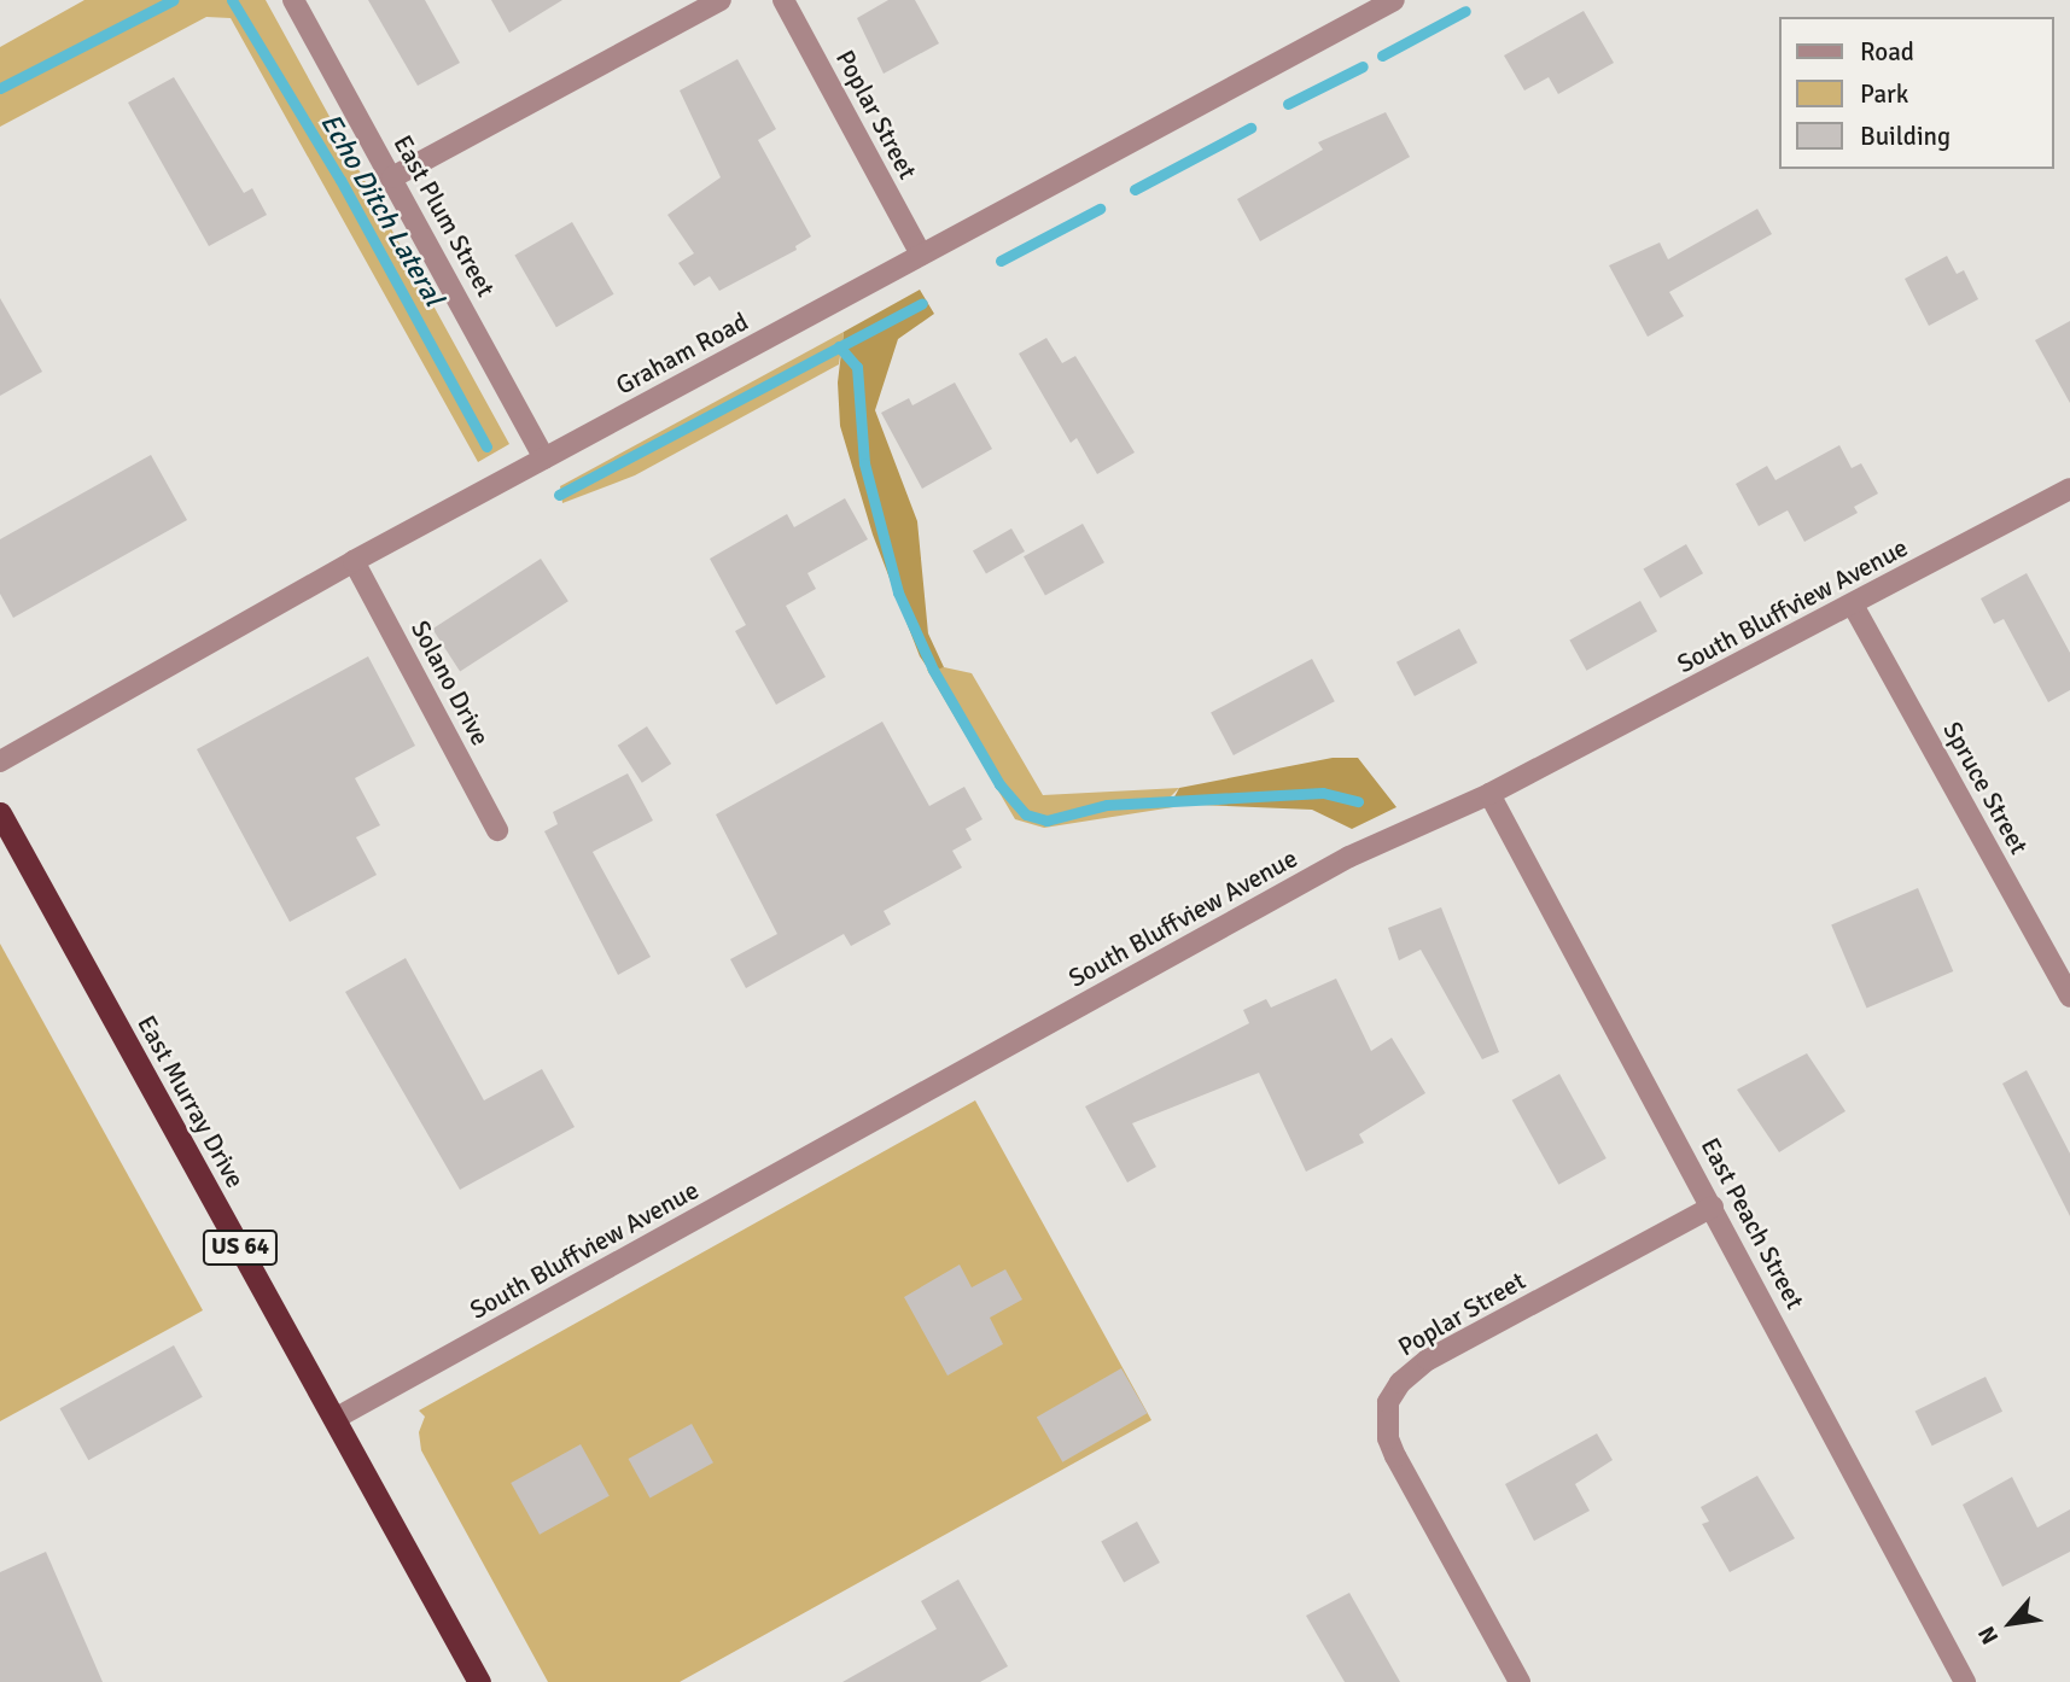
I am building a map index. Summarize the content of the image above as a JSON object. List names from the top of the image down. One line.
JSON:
{"streets":{"highway":["East Murray Drive","US 64"],"street":["Poplar Street","East Plum Street","Graham Road","South Bluffview Avenue","Solano Drive","Spruce Street","East Peach Street"]},"crossings":[["Poplar Street","Graham Road"],["Poplar Street","East Peach Street"],["East Plum Street","Graham Road"],["Graham Road","Solano Drive"],["South Bluffview Avenue","Spruce Street"],["South Bluffview Avenue","East Murray Drive"],["South Bluffview Avenue","East Peach Street"]],"water":["Echo Ditch Lateral"],"legend":["Road","Park","Building"],"north":"bottom left"}
